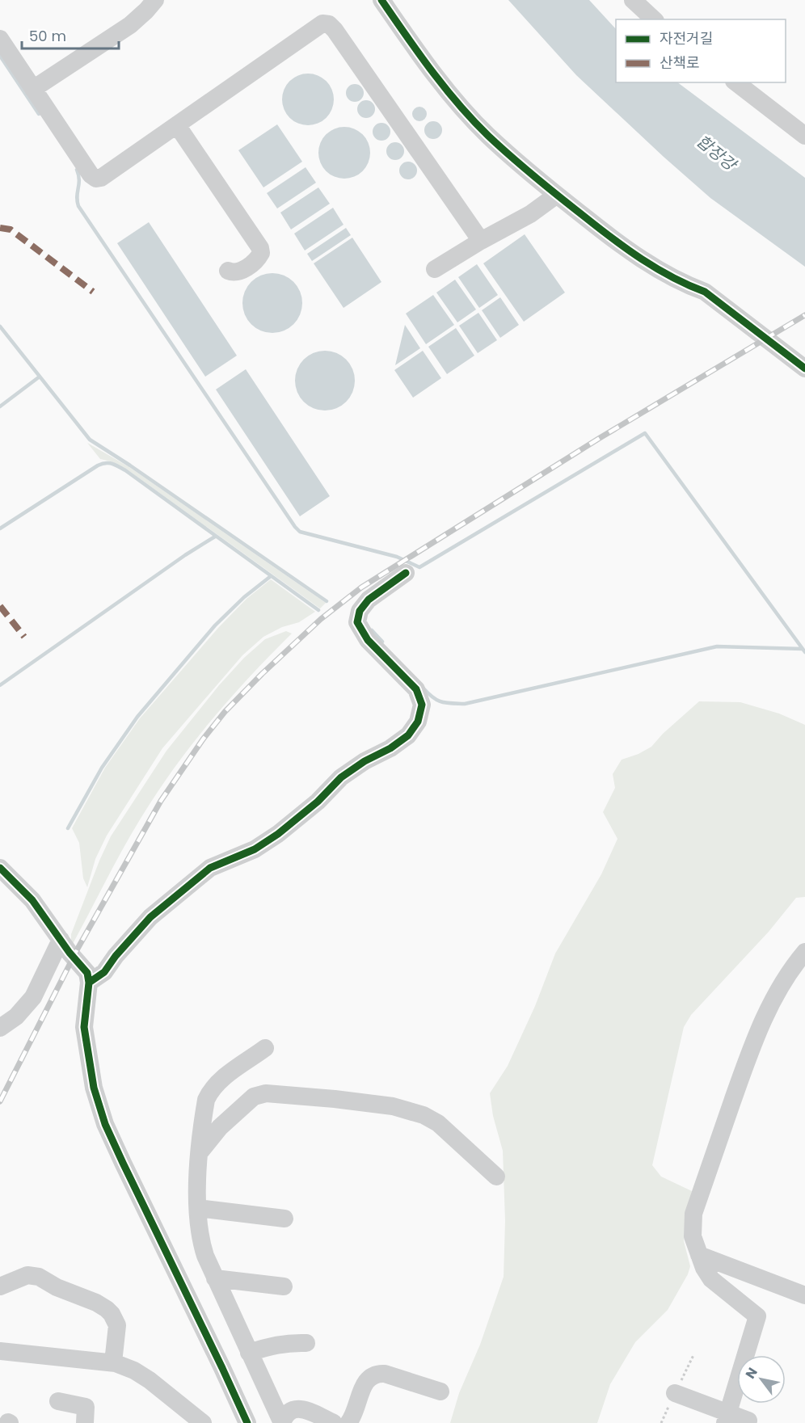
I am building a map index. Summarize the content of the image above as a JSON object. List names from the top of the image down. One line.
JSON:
{"water":["합장강"],"legend":["자전거길","산책로"],"scale_bar":"50 m","north":"top left"}
